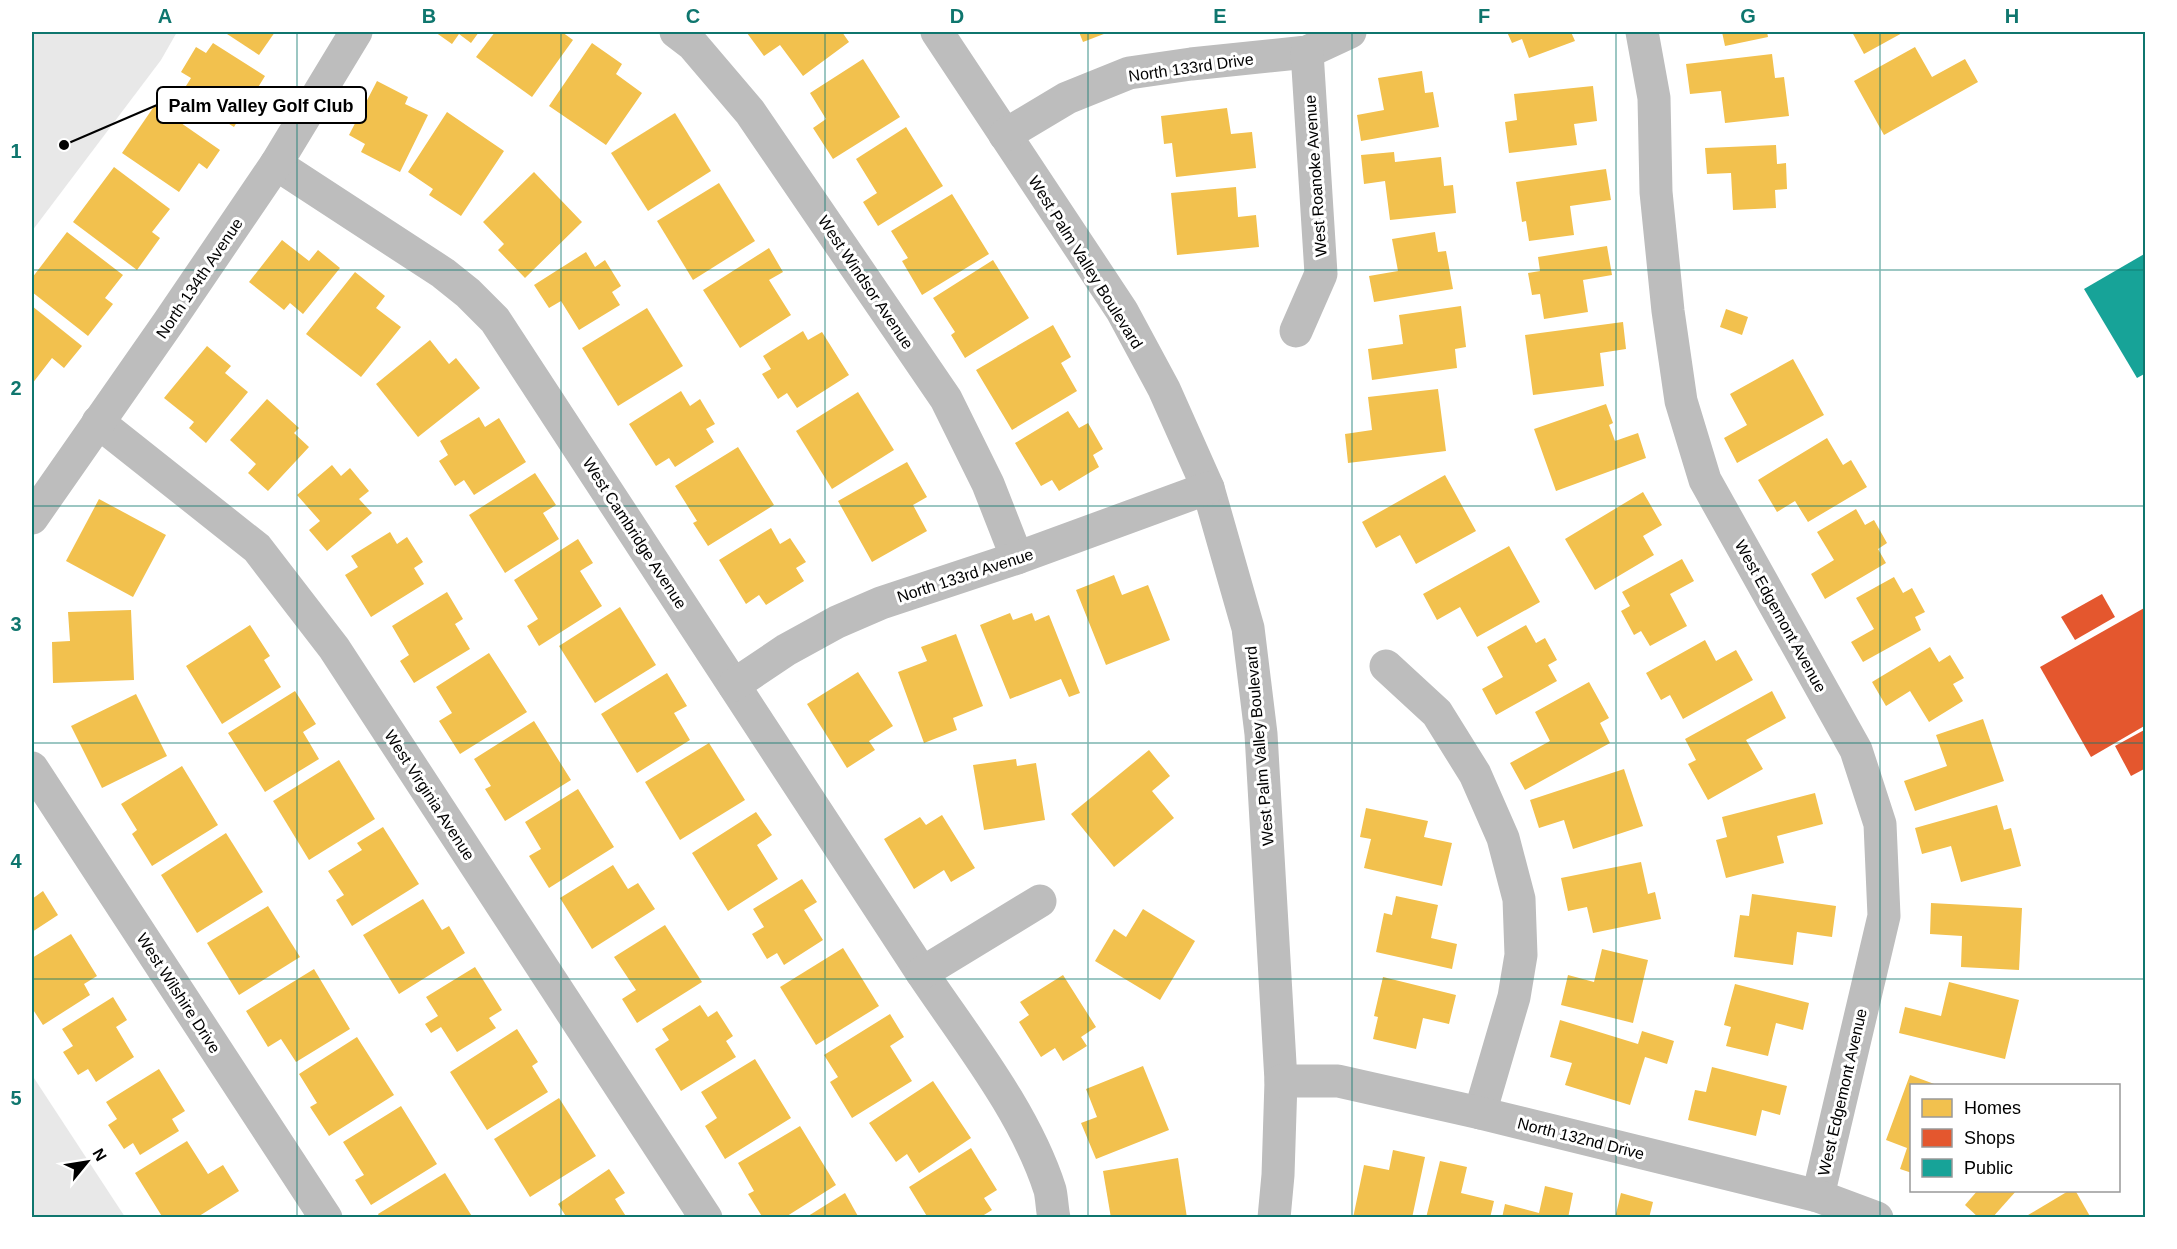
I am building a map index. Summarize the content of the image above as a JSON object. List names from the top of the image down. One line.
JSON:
{"streets":{"street":["North 133rd Drive","West Roanoke Avenue","West Palm Valley Boulevard","North 134th Avenue","West Windsor Avenue","West Cambridge Avenue","North 133rd Avenue","West Edgemont Avenue","West Virginia Avenue","West Wilshire Drive","North 132nd Drive"]},"crossings":[["North 133rd Drive","West Roanoke Avenue"],["North 133rd Drive","West Palm Valley Boulevard"],["West Palm Valley Boulevard","North 133rd Avenue"],["West Palm Valley Boulevard","North 132nd Drive"],["North 134th Avenue","West Cambridge Avenue"],["North 134th Avenue","West Virginia Avenue"],["West Windsor Avenue","North 133rd Avenue"],["West Cambridge Avenue","North 133rd Avenue"],["West Edgemont Avenue","North 132nd Drive"]],"places":["Palm Valley Golf Club"],"legend":["Homes","Shops","Public"],"north":"top right","grid":{"columns":["A","B","C","D","E","F","G","H"],"rows":["1","2","3","4","5"]}}
